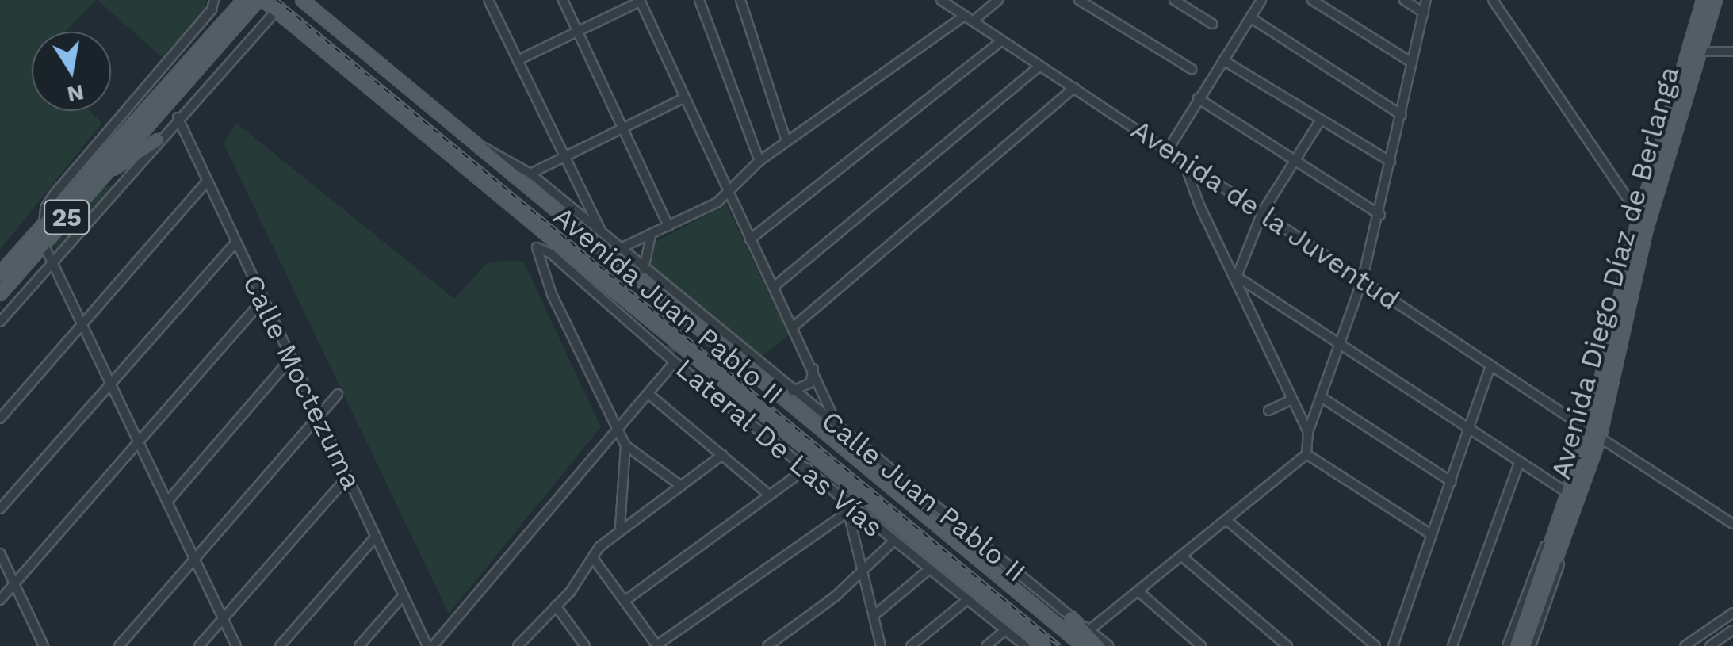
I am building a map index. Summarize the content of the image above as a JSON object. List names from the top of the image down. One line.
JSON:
{"streets":{"main road":["25","Avenida Diego Díaz de Berlanga","Avenida Juan Pablo II"],"street":["Avenida de la Juventud","Calle Moctezuma","Lateral De Las Vías","Calle Juan Pablo II"]},"crossings":[["Avenida de la Juventud","Avenida Diego Díaz de Berlanga"],["25","Avenida Juan Pablo II"],["Avenida Juan Pablo II","Calle Juan Pablo II"]],"north":"bottom"}
